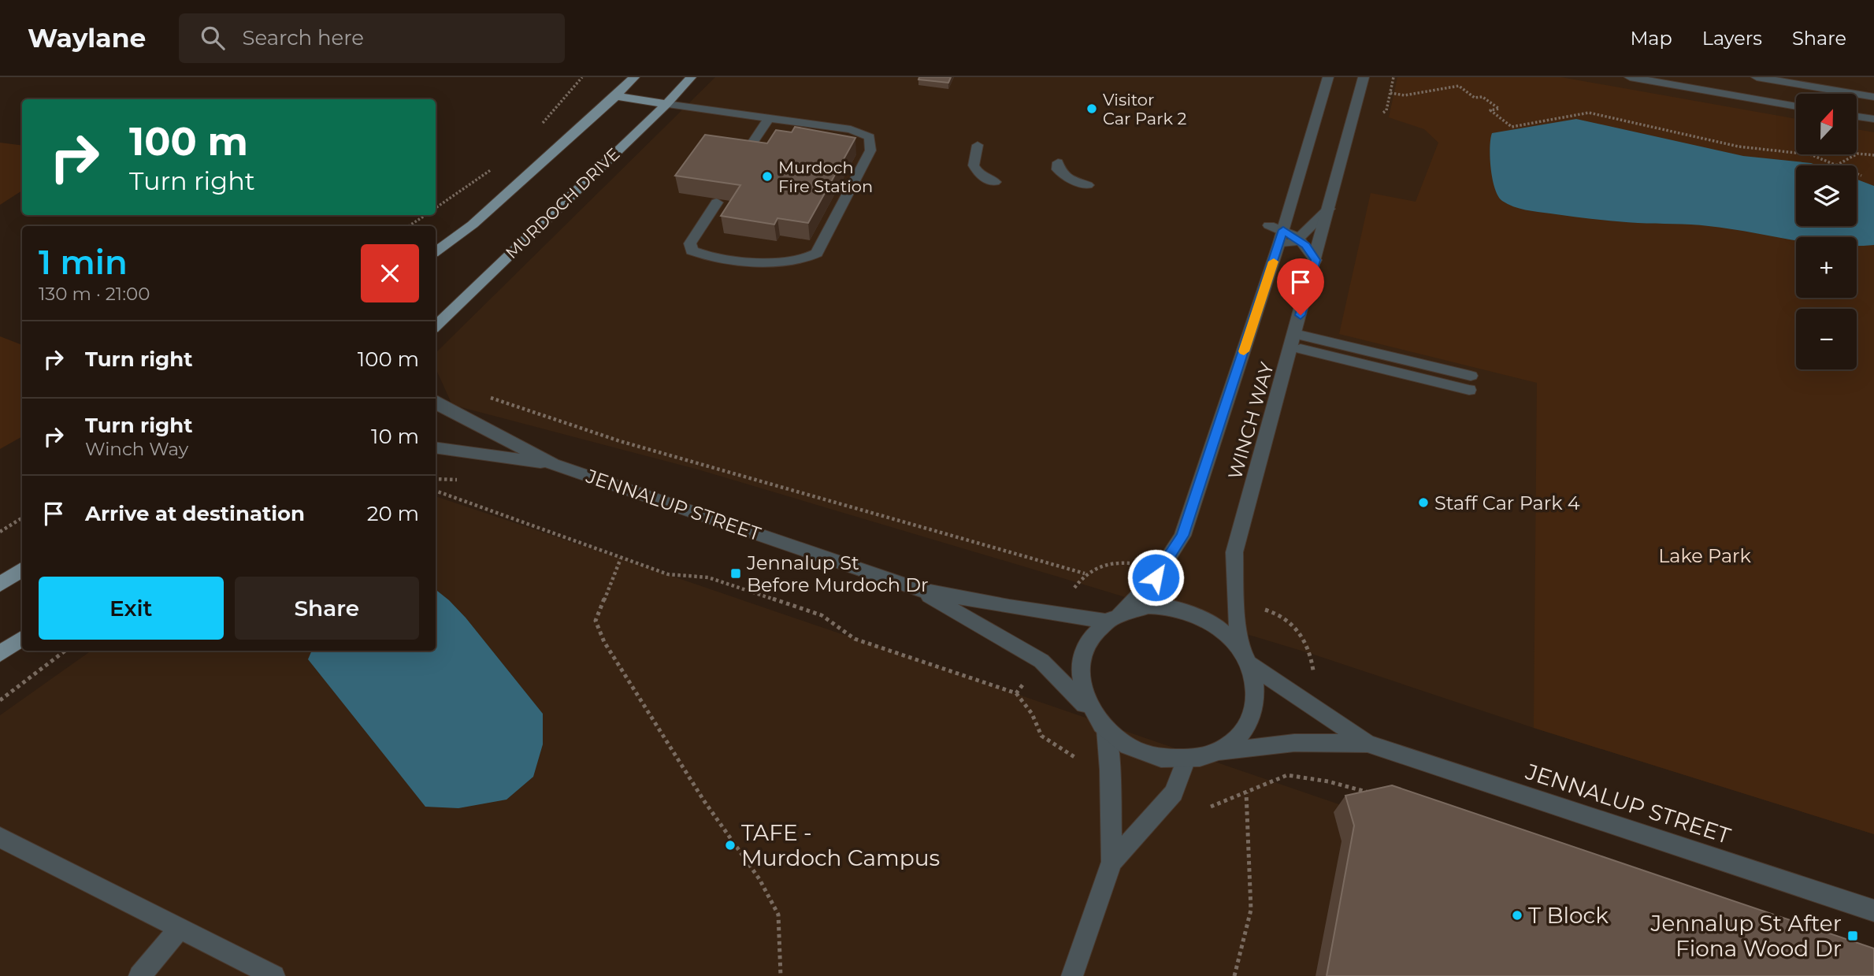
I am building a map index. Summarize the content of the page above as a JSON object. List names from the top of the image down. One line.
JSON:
{"streets":{"main road":["MURDOCH DRIVE"],"street":["WINCH WAY","JENNALUP STREET"]},"crossings":[["WINCH WAY","JENNALUP STREET"]],"parks":["Lake Park"],"places":{"other":["Visitor Car Park 2","Murdoch Fire Station","Staff Car Park 4","TAFE - Murdoch Campus","T Block"],"transit":["Jennalup St Before Murdoch Dr","Jennalup St After Fiona Wood Dr"]},"north":"top","page":{"header":"Waylane","search":"Search here","nav":["Map","Layers","Share"],"map_buttons":["+","−"],"turn":["100 m","Turn right"],"heading":["1 min","130 m · 21:00"],"list":[{"name":"Turn right","value":"100 m"},{"name":"Turn right","note":"Winch Way","value":"10 m"},{"name":"Arrive at destination","value":"20 m"}],"buttons":["Exit","Share"]}}
